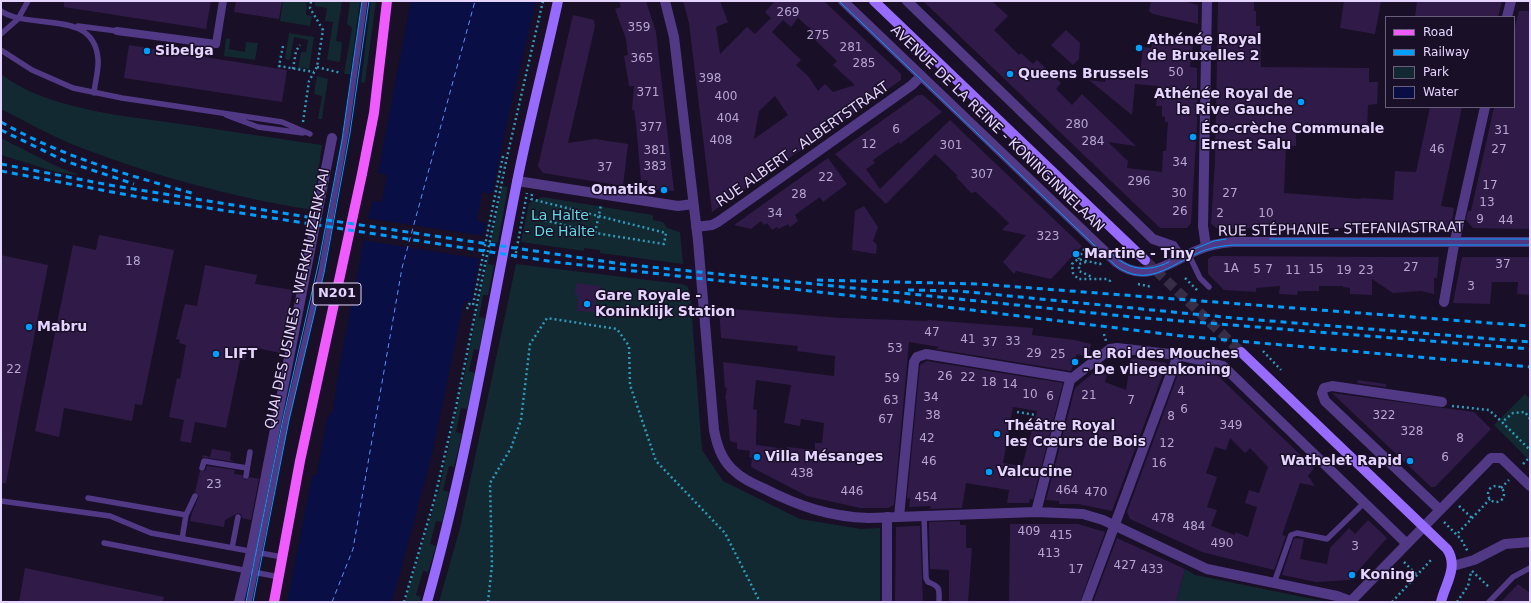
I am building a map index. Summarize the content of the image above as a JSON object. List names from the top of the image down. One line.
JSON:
{"streets":{"main road":["AVENUE DE LA REINE - KONINGINNELAAN","N201"],"street":["RUE ALBERT - ALBERTSTRAAT","RUE STÉPHANIE - STEFANIASTRAAT","QUAI DES USINES - WERKHUIZENKAAI"]},"crossings":[["AVENUE DE LA REINE - KONINGINNELAAN","RUE ALBERT - ALBERTSTRAAT"],["AVENUE DE LA REINE - KONINGINNELAAN","RUE STÉPHANIE - STEFANIASTRAAT"]],"parks":["La Halte - De Halte"],"places":["Athénée Royal de Bruxelles 2","Sibelga","Queens Brussels","Athénée Royal de la Rive Gauche","Éco-crèche Communale Ernest Salu","Omatiks","Martine - Tiny","Gare Royale - Koninklijk Station","Mabru","LIFT","Le Roi des Mouches - De vliegenkoning","Théâtre Royal les Cœurs de Bois","Villa Mésanges","Wathelet Rapid","Valcucine","Koning"],"house_numbers":["269","359","275","281","365","285","50","398","371","400","404","280","377","6","31","408","284","12","301","46","27","381","34","383","37","307","22","296","17","30","27","28","13","26","34","2","10","9","44","323","18","37","27","1A","5","7","15","11","19","23","3","47","41","33","37","53","29","25","22","26","22","59","18","14","4","10","21","6","34","63","7","6","38","322","8","67","349","328","42","8","12","6","46","16","438","23","464","446","470","454","478","484","409","415","490","3","413","427","17","433"],"legend":["Road","Railway","Park","Water"]}
